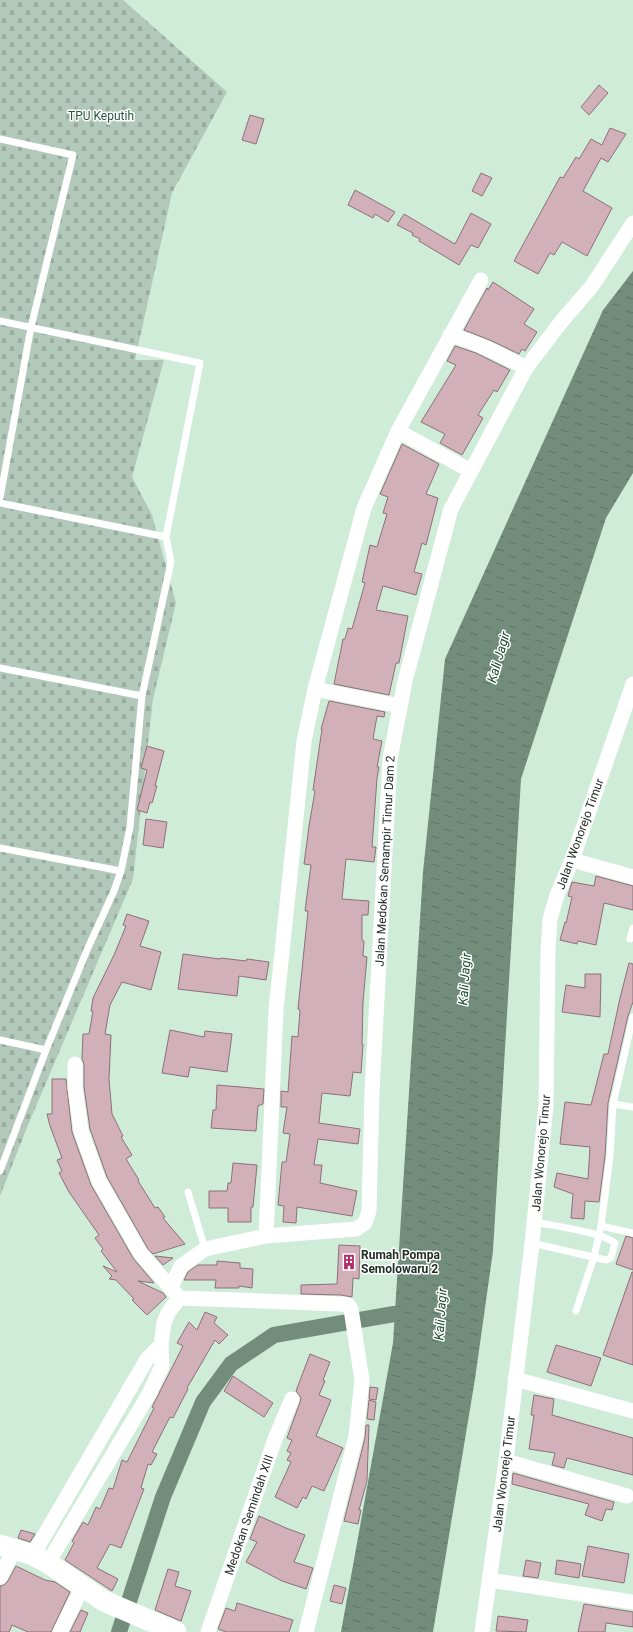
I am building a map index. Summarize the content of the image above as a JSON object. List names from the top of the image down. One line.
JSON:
{"streets":{"street":["Jalan Wonorejo Timur","Jalan Medokan Semampir Timur Dam 2","Medokan Semindah XIII"]},"water":["Kali Jagir"],"parks":["TPU Keputih"],"places":{"building":["Rumah Pompa Semolowaru 2"]}}
